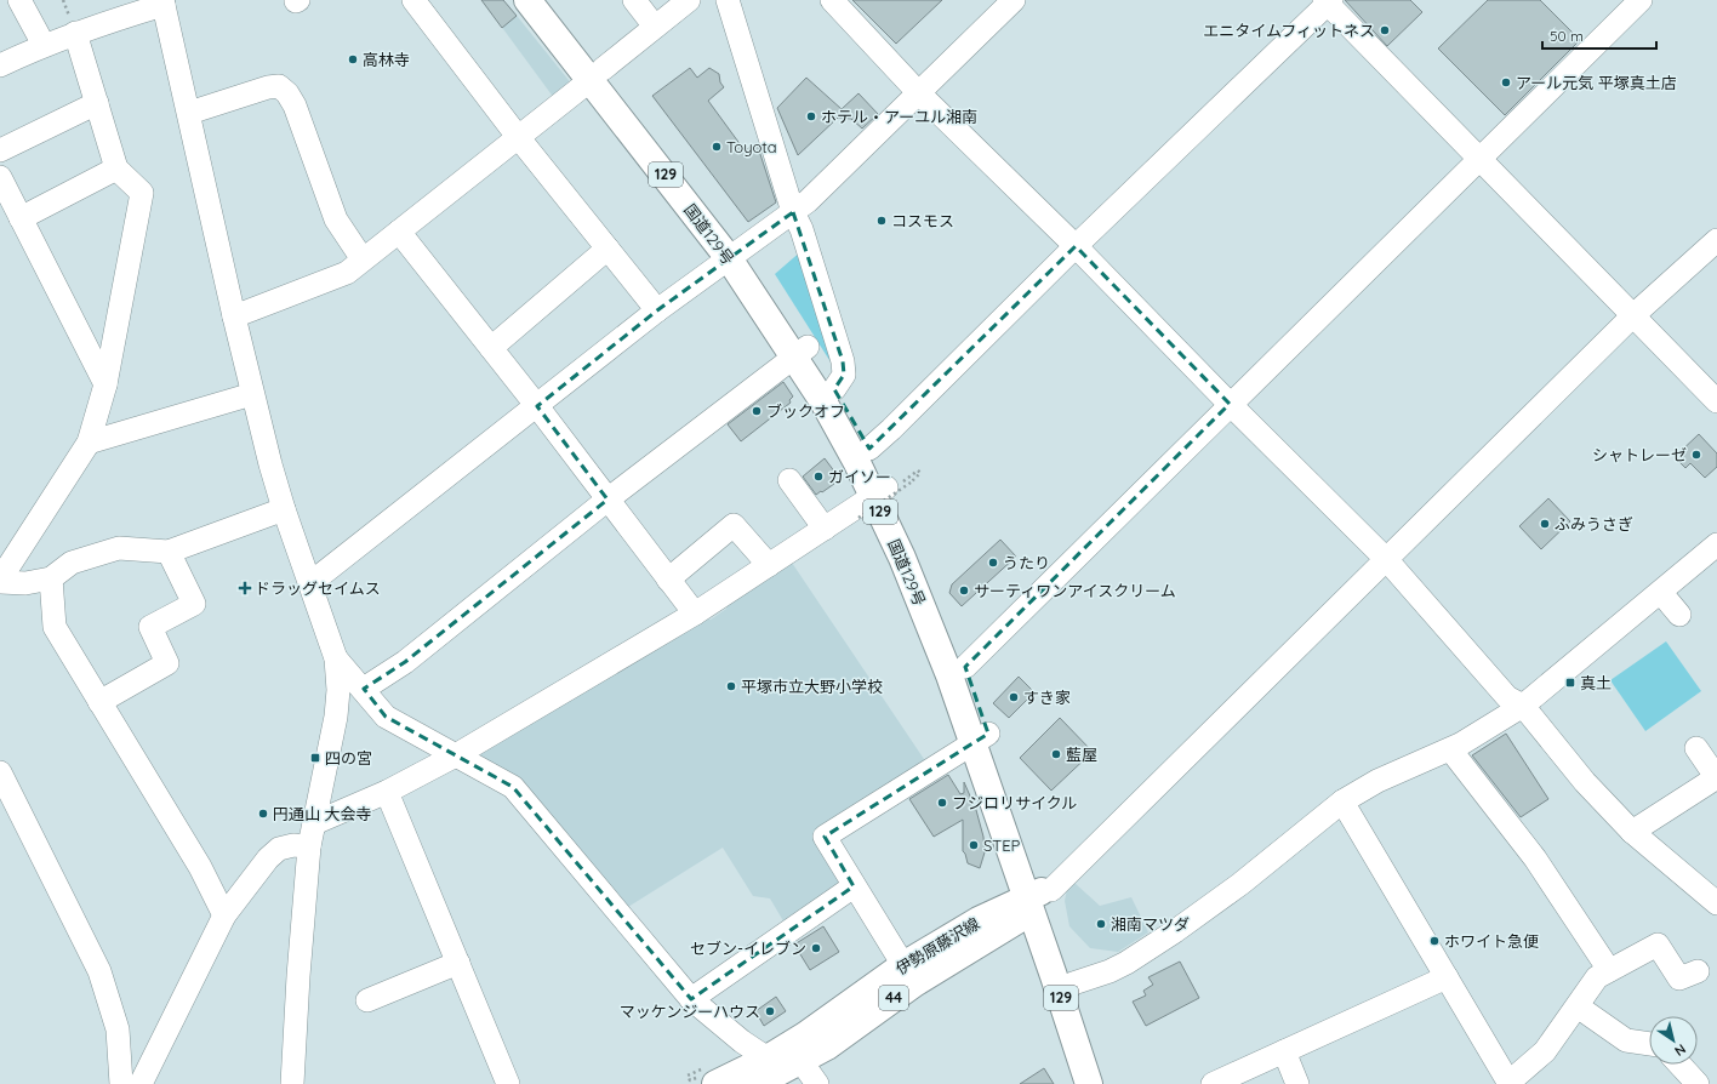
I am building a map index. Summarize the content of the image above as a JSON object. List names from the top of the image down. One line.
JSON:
{"streets":{"main road":["129","国道129号","伊勢原藤沢線","44"]},"crossings":[["国道129号","伊勢原藤沢線"]],"places":{"other":["エニタイムフィットネス","高林寺","アール元気 平塚真土店","ホテル・アーユル湘南","Toyota","コスモス","ブックオフ","シャトレーゼ","ガイソー","ふみうさぎ","うたり","サーティワンアイスクリーム","平塚市立大野小学校","すき家","藍屋","フジロリサイクル","円通山 大会寺","STEP","湘南マツダ","ホワイト急便","セブン-イレブン","マッケンジーハウス"],"health":["ドラッグセイムス"],"transit":["真土","四の宮"]},"scale_bar":"50 m","north":"bottom right"}
